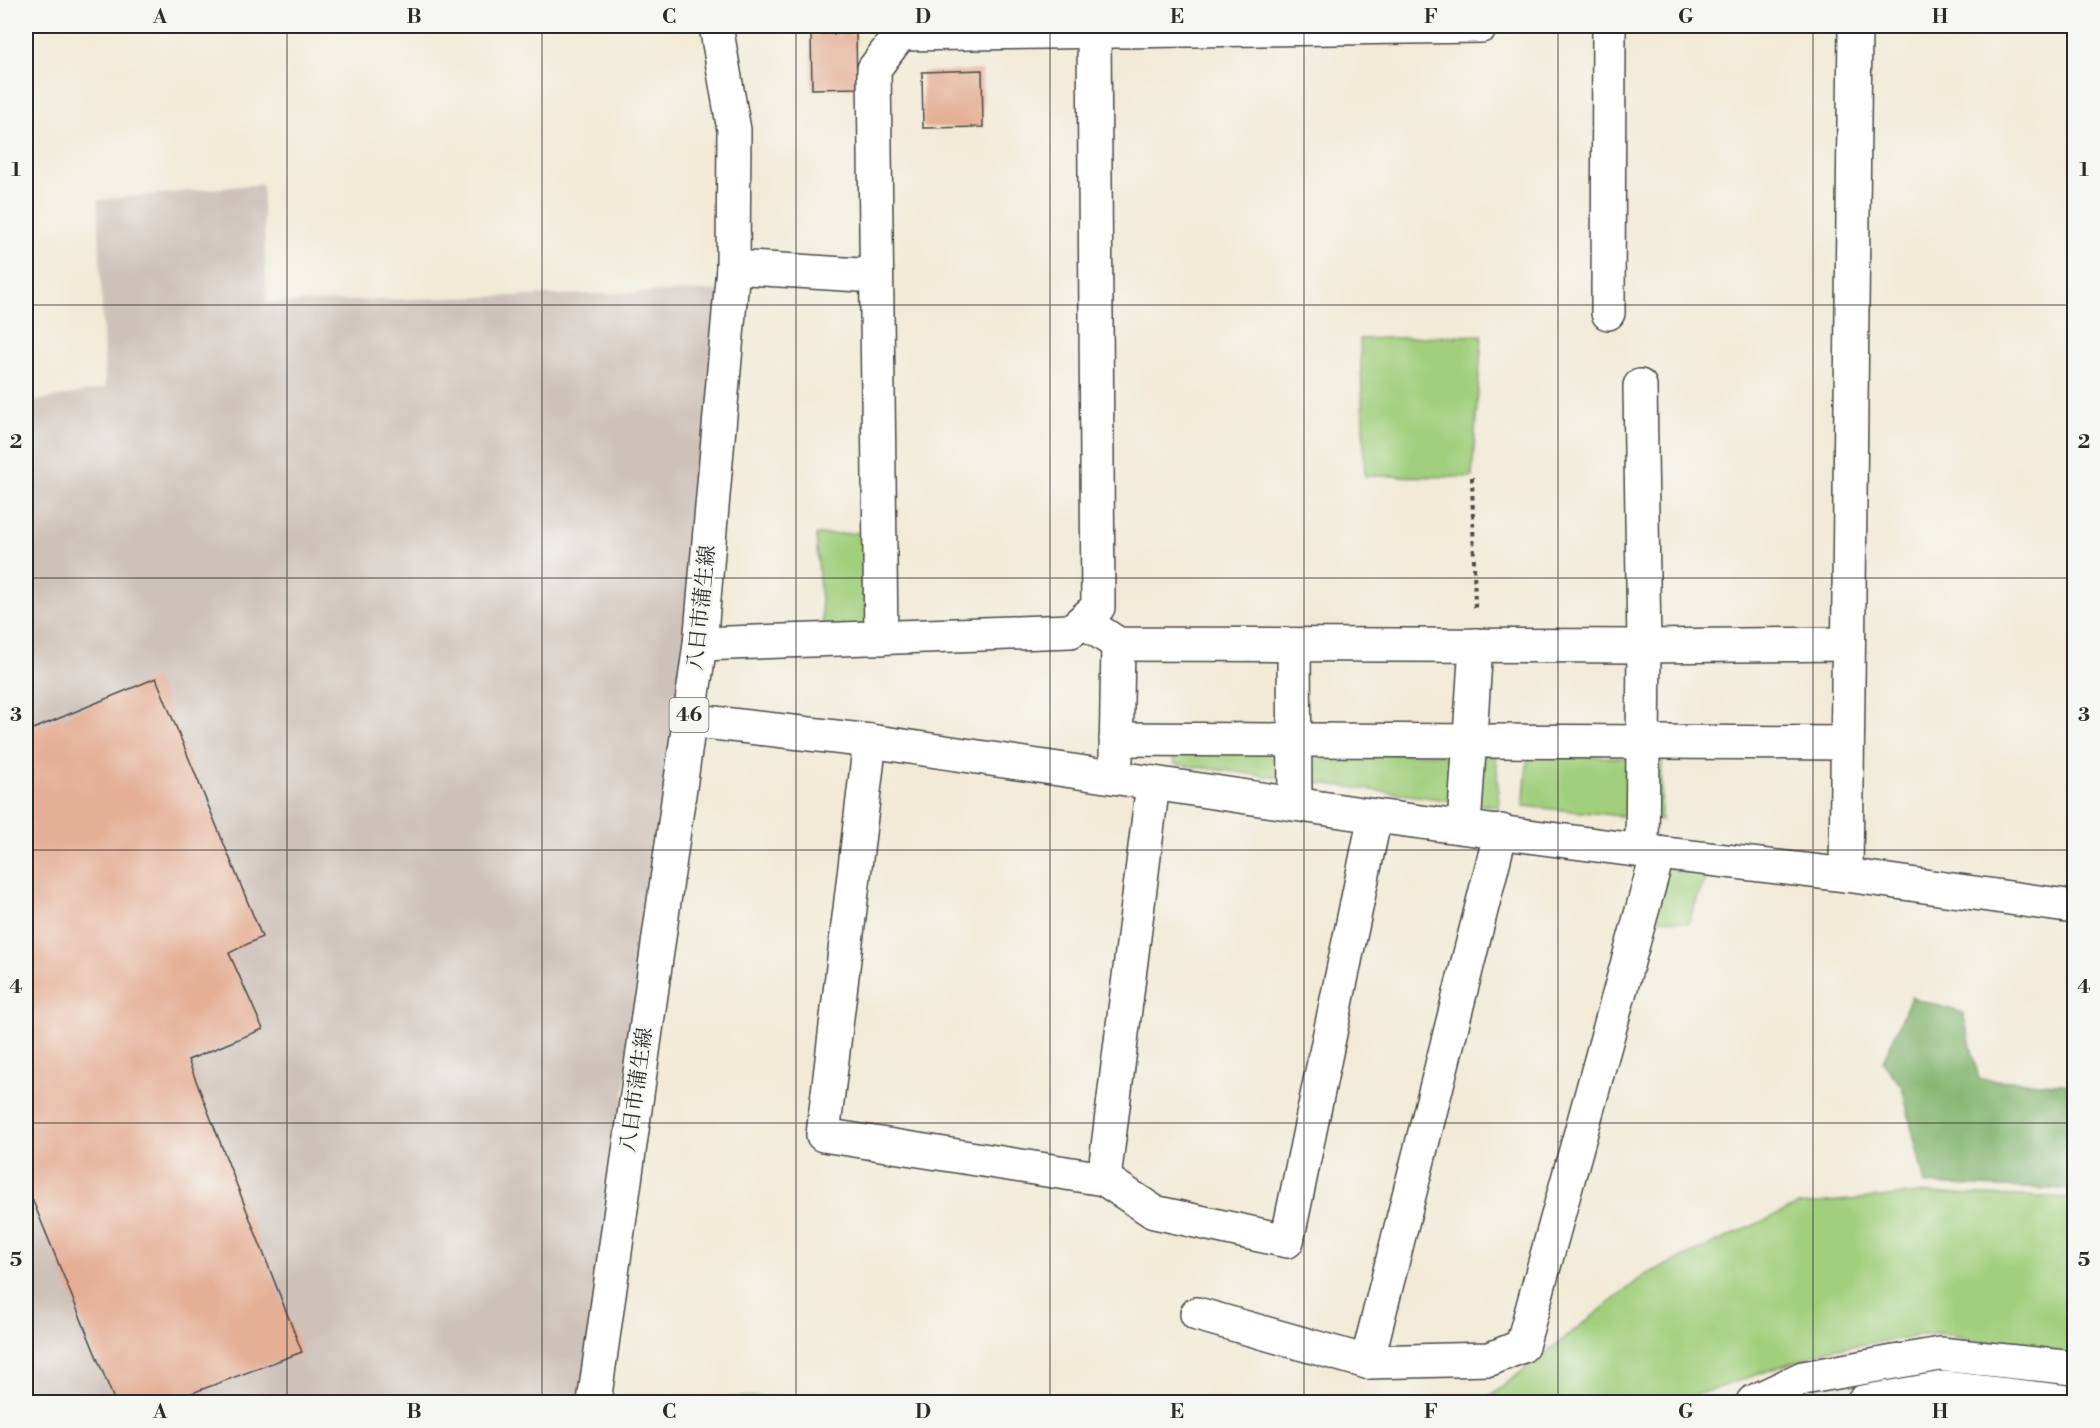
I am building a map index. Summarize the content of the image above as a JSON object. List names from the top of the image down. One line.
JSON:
{"streets":{"main road":["八日市蒲生線","46"]},"grid":{"columns":["A","B","C","D","E","F","G","H"],"rows":["1","2","3","4","5"]}}
